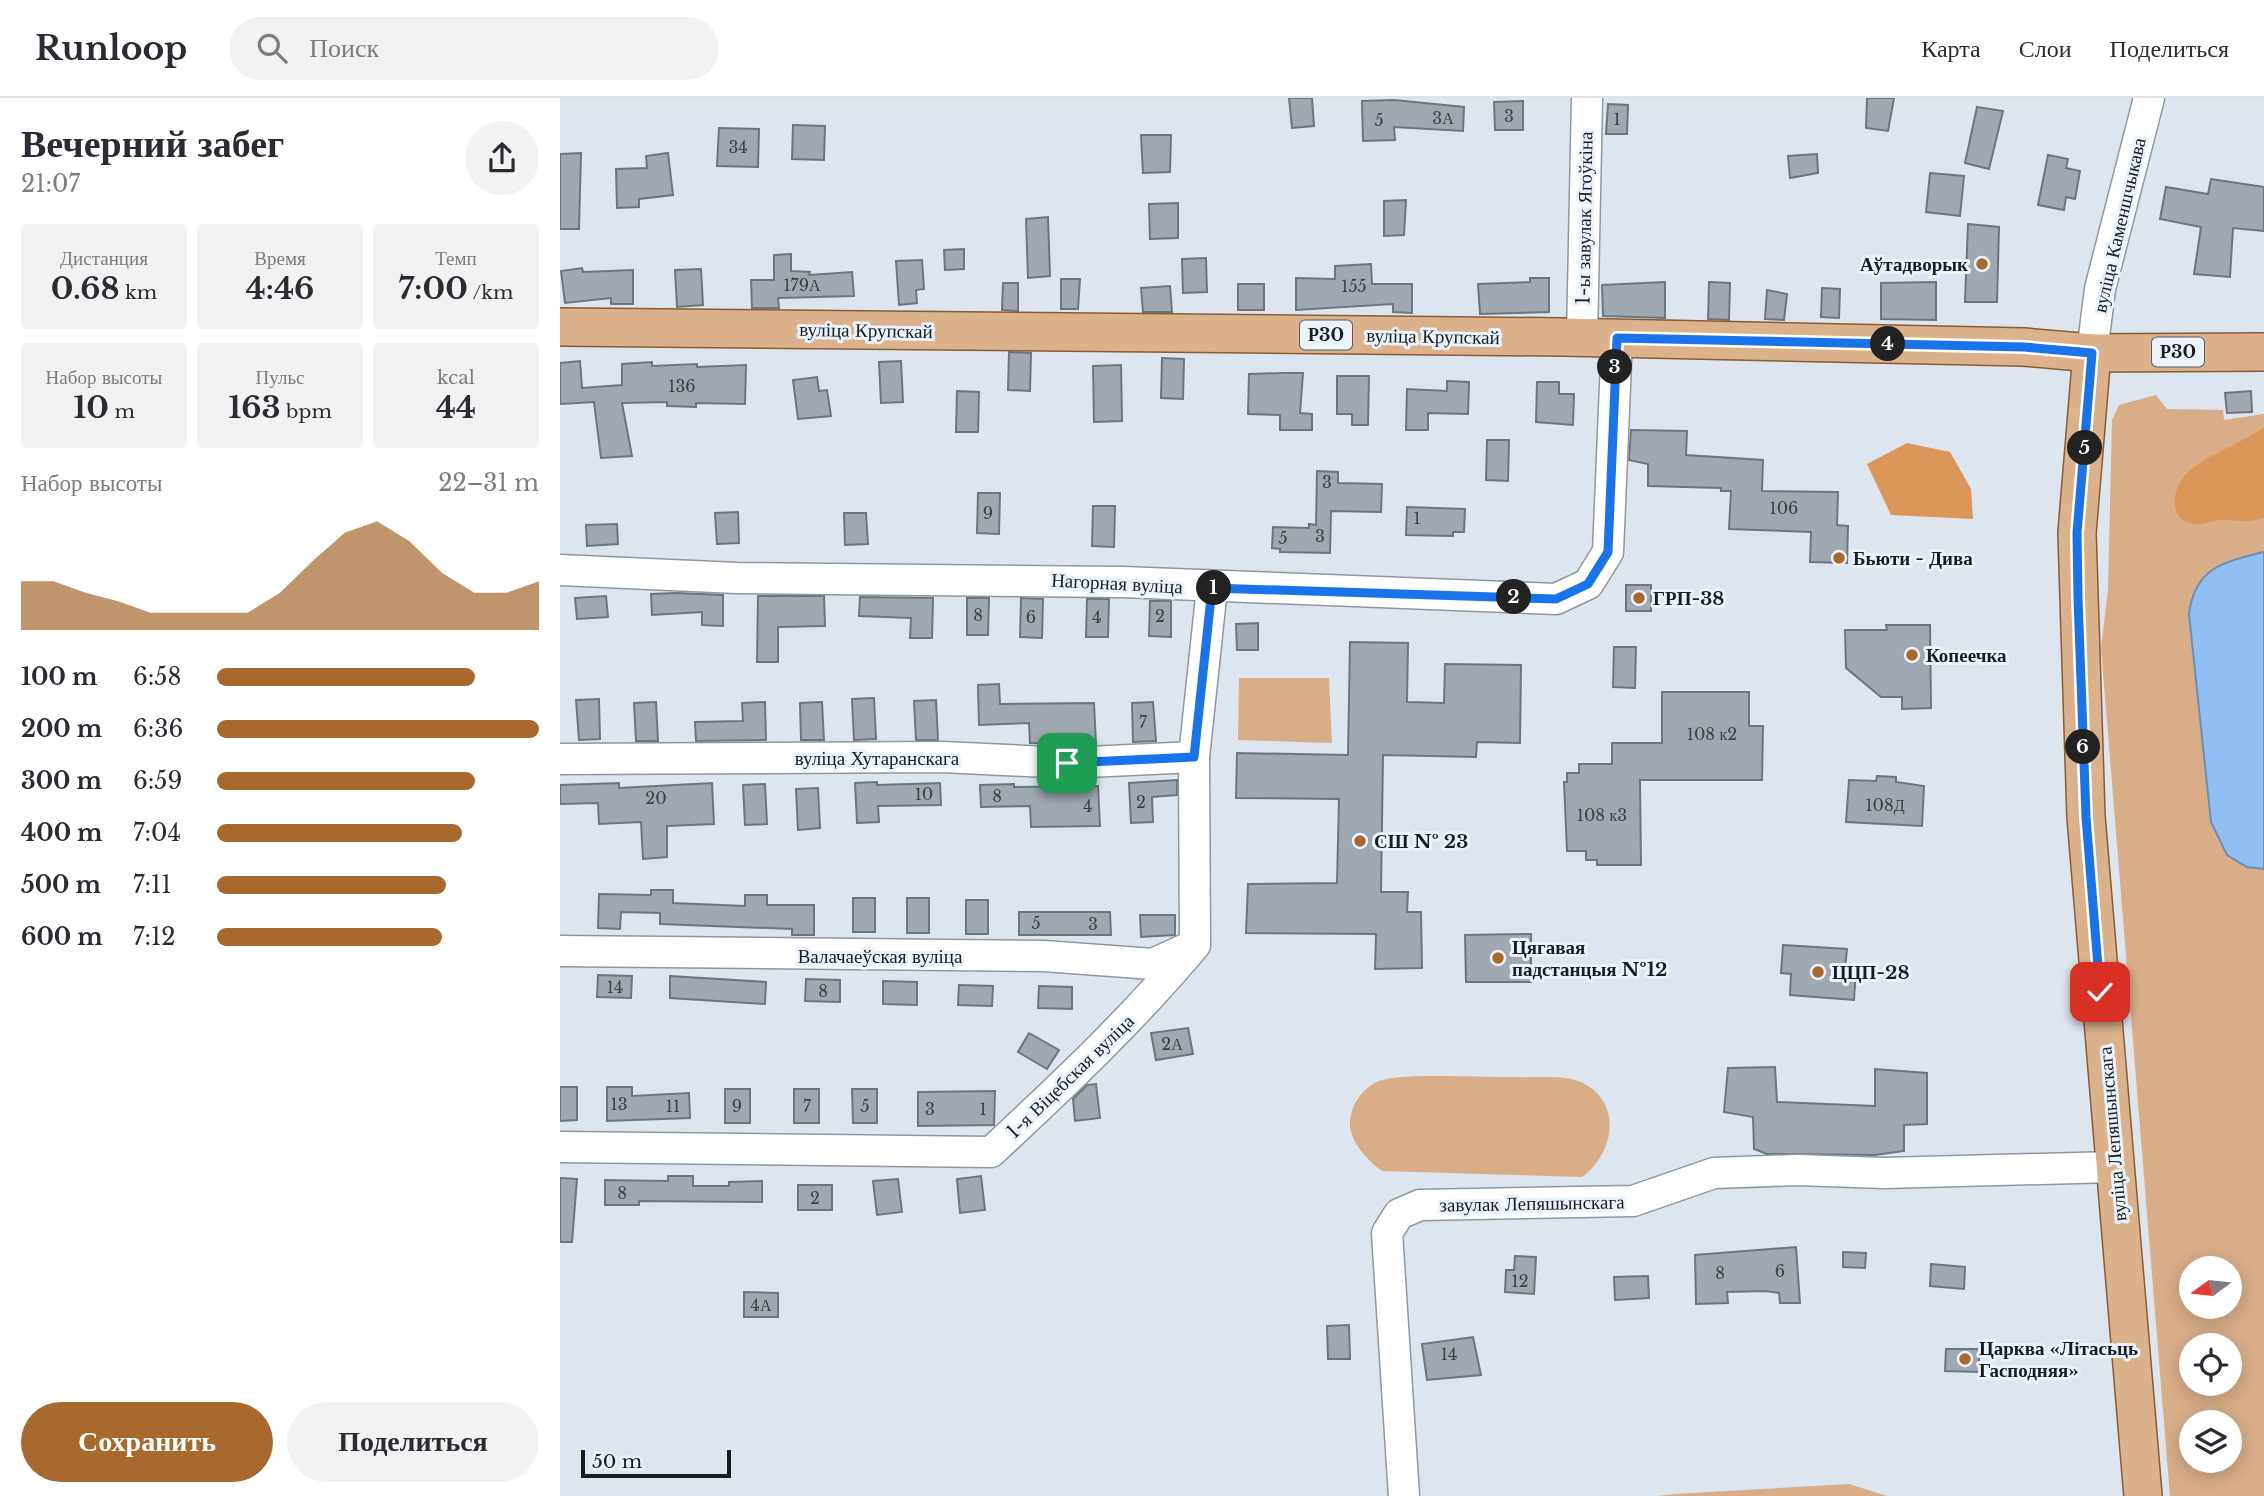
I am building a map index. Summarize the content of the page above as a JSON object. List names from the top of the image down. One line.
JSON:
{"streets":{"main road":["вуліца Крупскай","Р30","вуліца Лепяшынскага"],"street":["1-ы завулак Ягоўкіна","вуліца Каменшчыкава","Нагорная вуліца","вуліца Хутаранскага","Валачаеўская вуліца","1-я Віцебская вуліца","завулак Лепяшынскага"]},"crossings":[["1-ы завулак Ягоўкіна","вуліца Крупскай"],["1-ы завулак Ягоўкіна","Нагорная вуліца"],["вуліца Каменшчыкава","вуліца Крупскай"],["вуліца Каменшчыкава","вуліца Лепяшынскага"],["вуліца Крупскай","Нагорная вуліца"],["вуліца Крупскай","вуліца Лепяшынскага"],["Валачаеўская вуліца","1-я Віцебская вуліца"],["вуліца Лепяшынскага","завулак Лепяшынскага"]],"places":["Аўтадворык","Бьюти - Дива","ГРП-38","Копеечка","СШ № 23","Цягавая падстанцыя №12","ЦЦП-28","Царква «Літасьць Гасподняя»"],"house_numbers":["3","3А","1","5","34","179А","155","136","3","106","9","1","3","5","8","2","6","4","7","108 к2","10","8","20","2","108Д","4","108 к3","5","3","14","8","2А","13","11","9","7","5","3","1","8","2","6","8","12","4А","14"],"scale_bar":"50 m","north":"left","page":{"header":"Runloop","search":"Поиск","nav":["Карта","Слои","Поделиться"],"heading":["Вечерний забег","21:07"],"stats":[["Дистанция","0.68 km"],["Время","4:46"],["Темп","7:00 /km"],["Набор высоты","10 m"],["Пульс","163 bpm"],["kcal","44"]],"pins":["4","3","5","1","2","6"],"chart":["Набор высоты","22–31 m"],"list":[{"name":"100 m","note":"6:58"},{"name":"200 m","note":"6:36"},{"name":"300 m","note":"6:59"},{"name":"400 m","note":"7:04"},{"name":"500 m","note":"7:11"},{"name":"600 m","note":"7:12"}],"buttons":["Сохранить","Поделиться"],"scale":"50 m"}}
